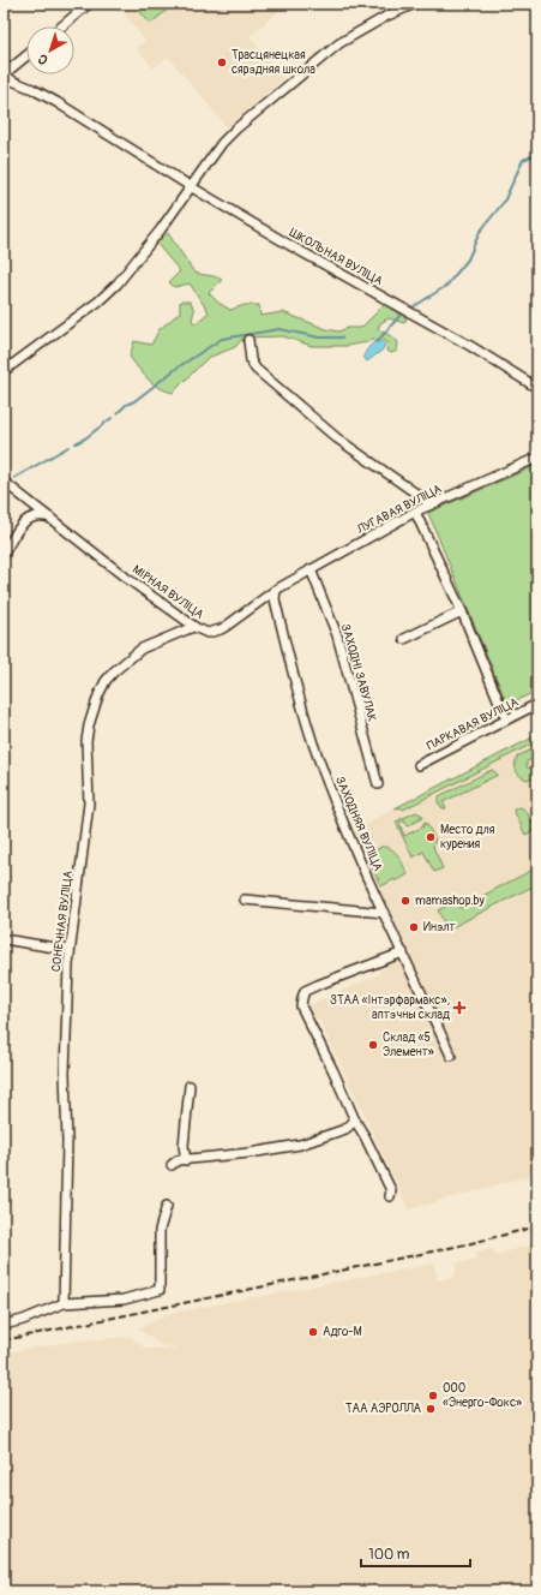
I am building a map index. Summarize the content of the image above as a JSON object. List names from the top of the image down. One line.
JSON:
{"streets":{"street":["ШКОЛЬНАЯ ВУЛІЦА","ЛУГАВАЯ ВУЛІЦА","МІРНАЯ ВУЛІЦА","ЗАХОДНІ ЗАВУЛАК","ПАРКАВАЯ ВУЛІЦА","ЗАХОДНЯЯ ВУЛІЦА","СОНЕЧНАЯ ВУЛІЦА"]},"crossings":[["ЛУГАВАЯ ВУЛІЦА","МІРНАЯ ВУЛІЦА"],["ЛУГАВАЯ ВУЛІЦА","ЗАХОДНІ ЗАВУЛАК"],["ЛУГАВАЯ ВУЛІЦА","ЗАХОДНЯЯ ВУЛІЦА"],["МІРНАЯ ВУЛІЦА","ЗАХОДНЯЯ ВУЛІЦА"],["МІРНАЯ ВУЛІЦА","СОНЕЧНАЯ ВУЛІЦА"]],"places":{"other":["Трасцянецкая сярэдняя школа","Место для курения","mamashop.by","Инэлт","Склад «5 Элемент»","Адго-М","ООО «Энерго-Фокс»","ТАА АЭРОЛЛА"],"health":["ЗТАА «Інтэрфармакс», аптэчны склад"]},"scale_bar":"100 m","north":"bottom left"}
